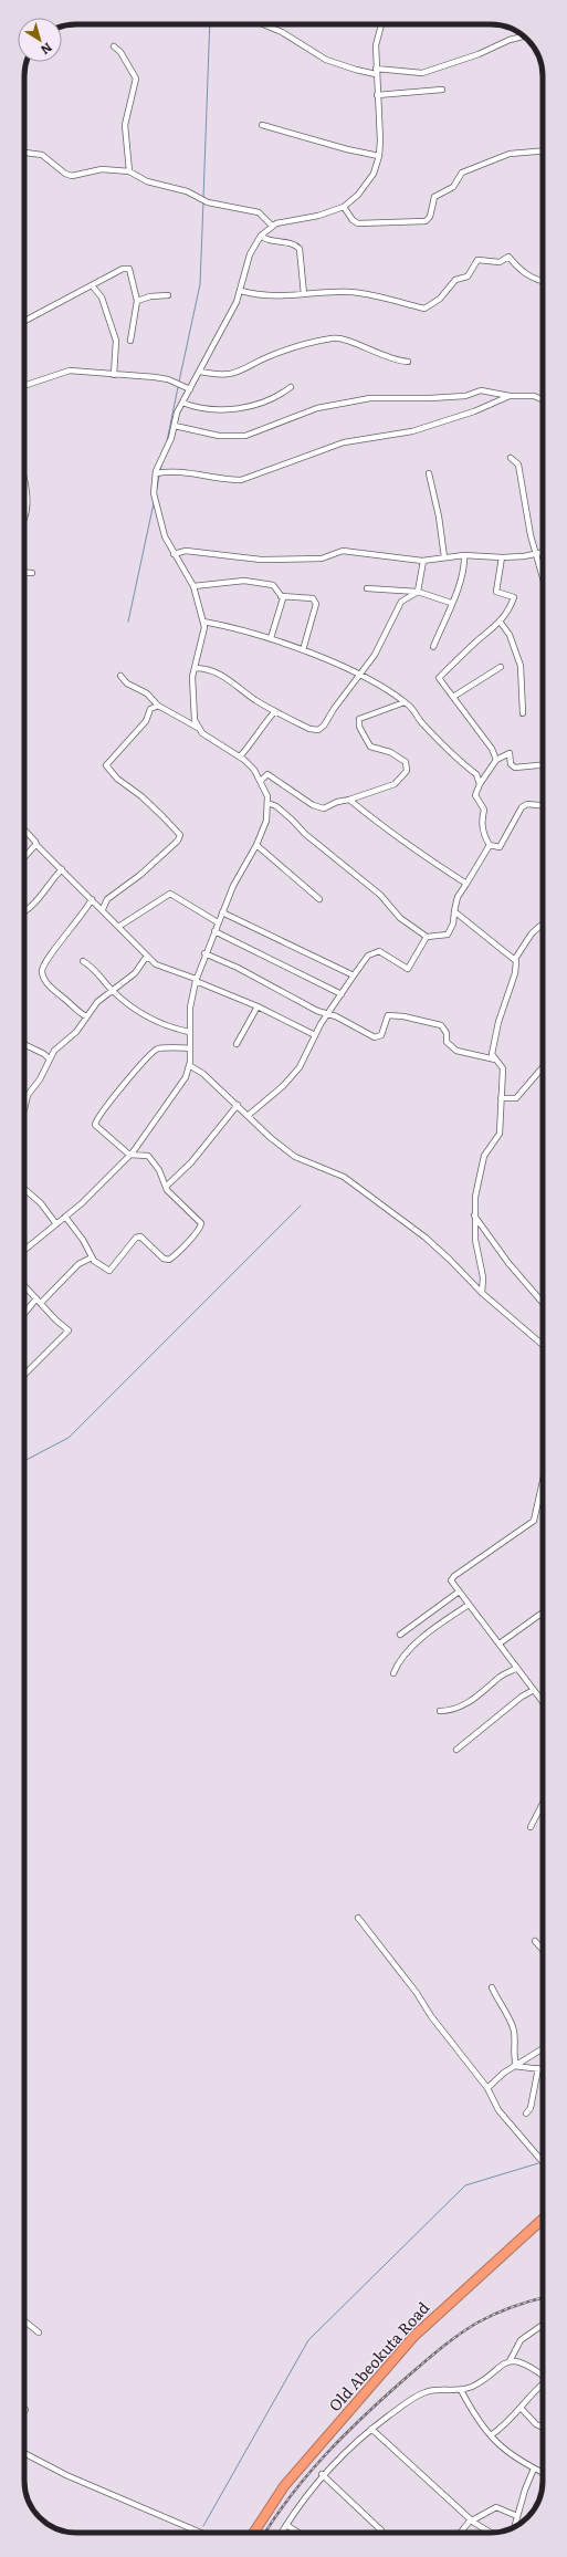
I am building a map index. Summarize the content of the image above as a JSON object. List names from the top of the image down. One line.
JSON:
{"streets":{"highway":["Old Abeokuta Road"]},"north":"bottom right"}
